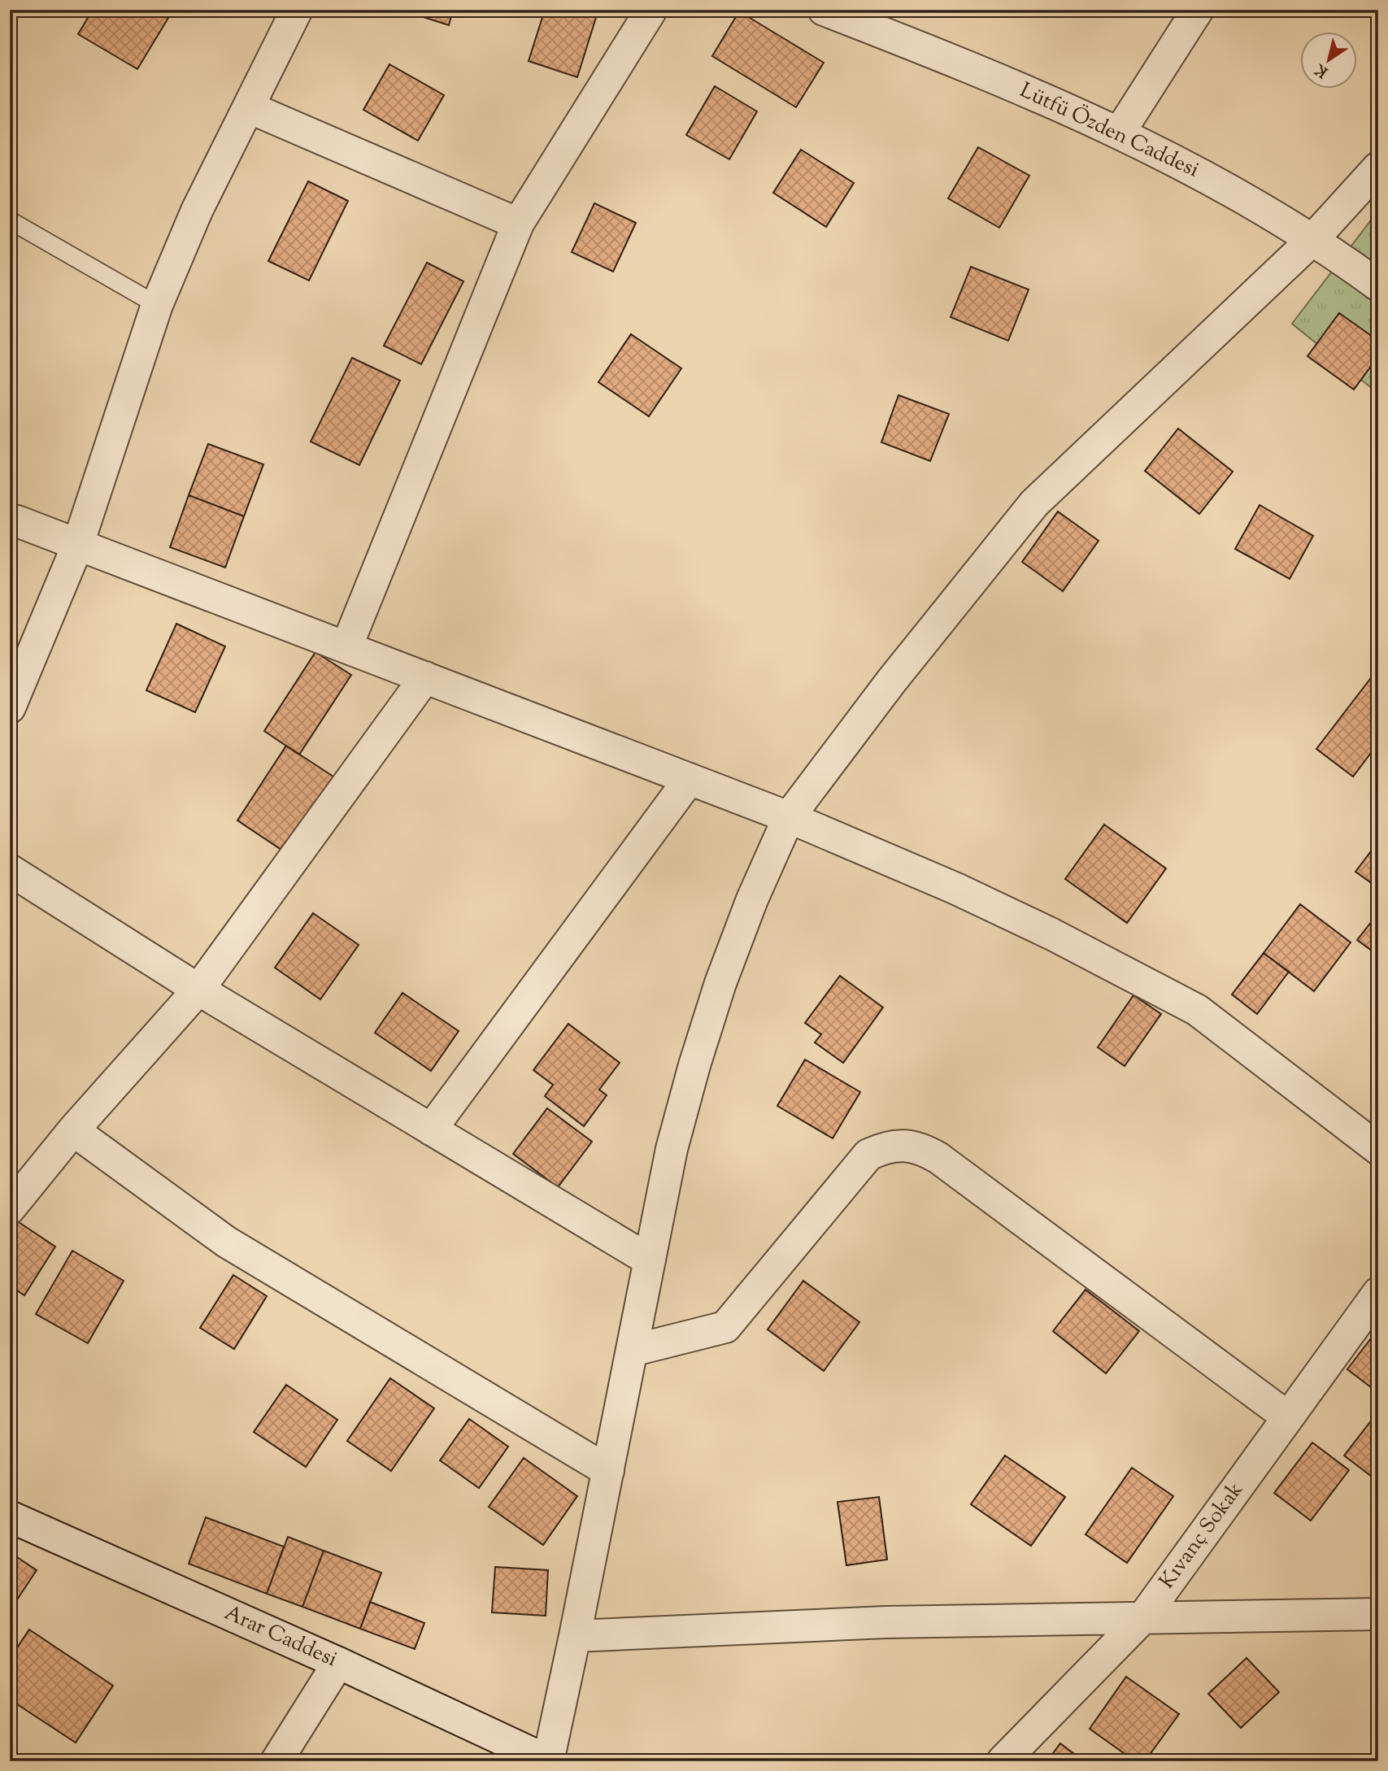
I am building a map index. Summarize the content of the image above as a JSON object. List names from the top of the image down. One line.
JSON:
{"streets":{"street":["Lütfü Özden Caddesi","Kıvanç Sokak","Arar Caddesi"]},"north":"bottom left"}
